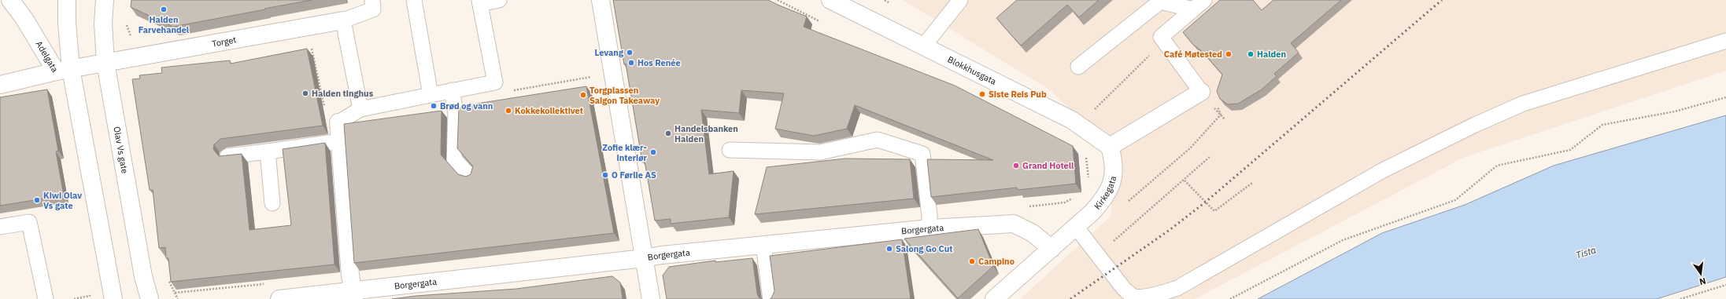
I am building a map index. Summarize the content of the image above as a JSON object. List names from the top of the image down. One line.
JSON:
{"streets":{"street":["Torget","Adelgata","Blokkhusgata","Olav Vs gate","Kirkegata","Borgergata"]},"crossings":[["Torget","Adelgata"],["Torget","Olav Vs gate"],["Adelgata","Olav Vs gate"],["Blokkhusgata","Kirkegata"],["Kirkegata","Borgergata"]],"water":["Tista"],"places":["Halden Farvehandel","Levang","Café Møtested","Halden","Hos Renée","Halden tinghus","Siste Reis Pub","Torgplassen Saigon Takeaway","Brød og vann","Kokkekollektivet","Handelsbanken Halden","Zofie klær- interiør","Grand Hotell","O Førlie AS","Kiwi Olav Vs gate","Salong Go Cut","Campino"],"north":"bottom"}
